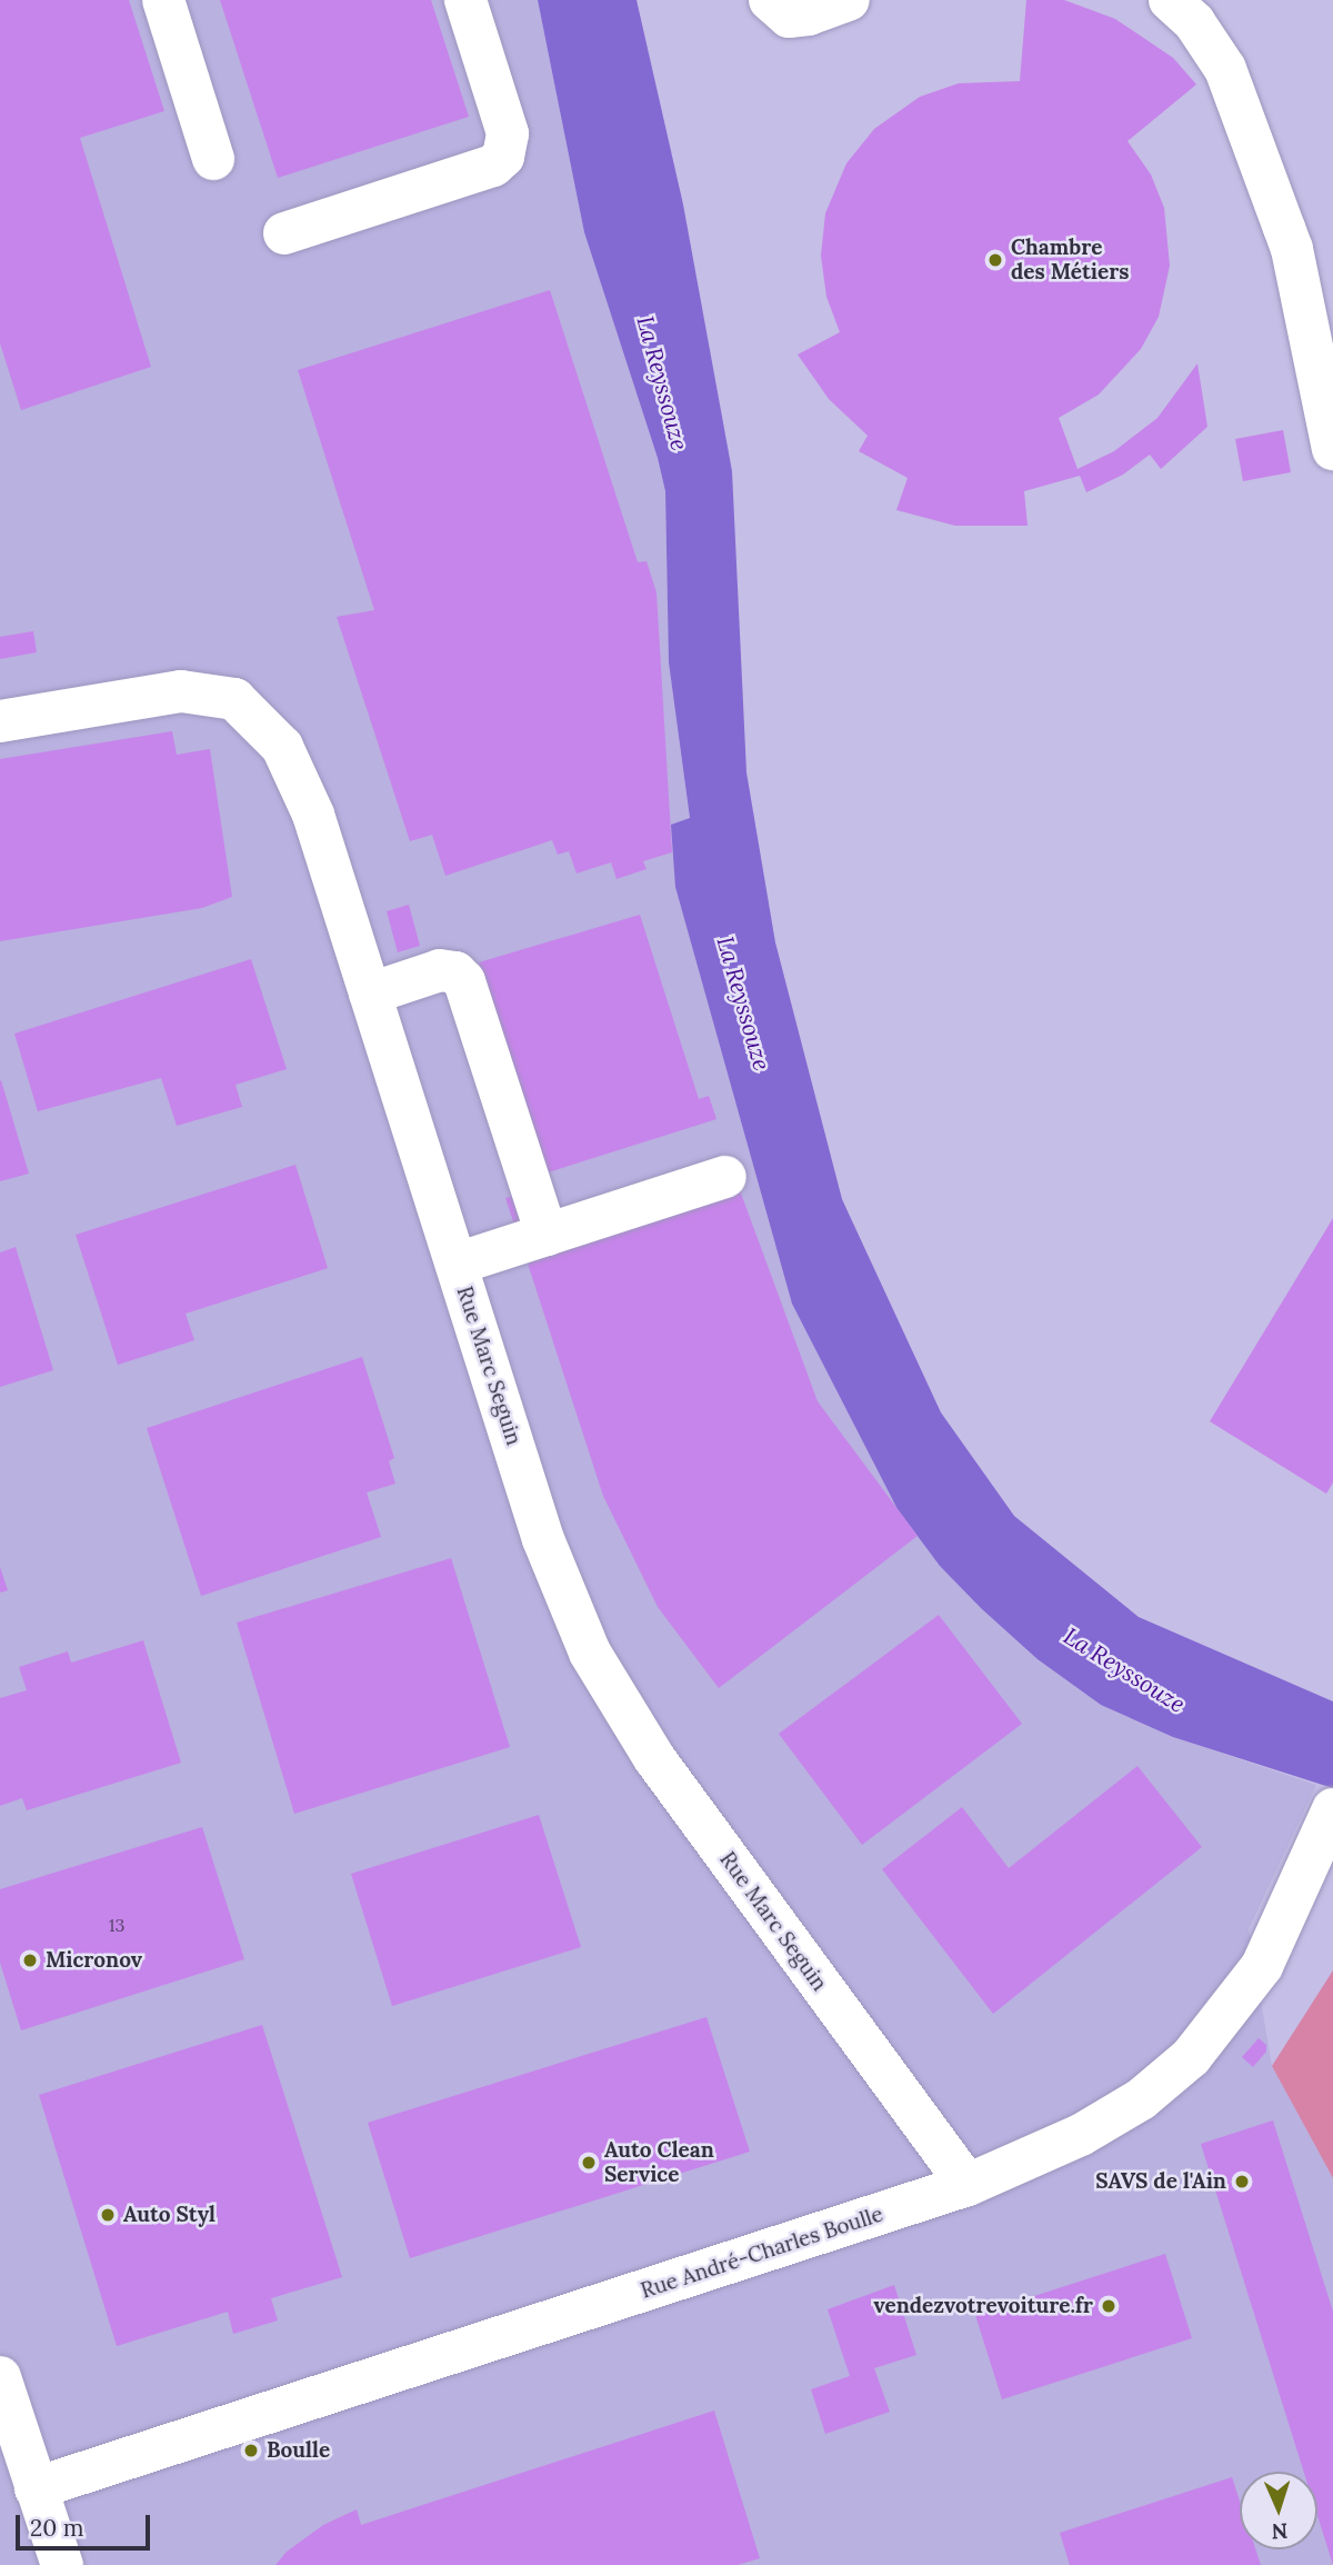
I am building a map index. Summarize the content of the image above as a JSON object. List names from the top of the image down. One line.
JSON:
{"streets":{"street":["Rue Marc Seguin","Rue André-Charles Boulle"]},"crossings":[["Rue Marc Seguin","Rue André-Charles Boulle"]],"water":["La Reyssouze"],"places":["Chambre des Métiers","Micronov","Auto Clean Service","SAVS de l'Ain","Auto Styl","vendezvotrevoiture.fr","Boulle"],"house_numbers":["13"],"scale_bar":"20 m","north":"bottom"}
